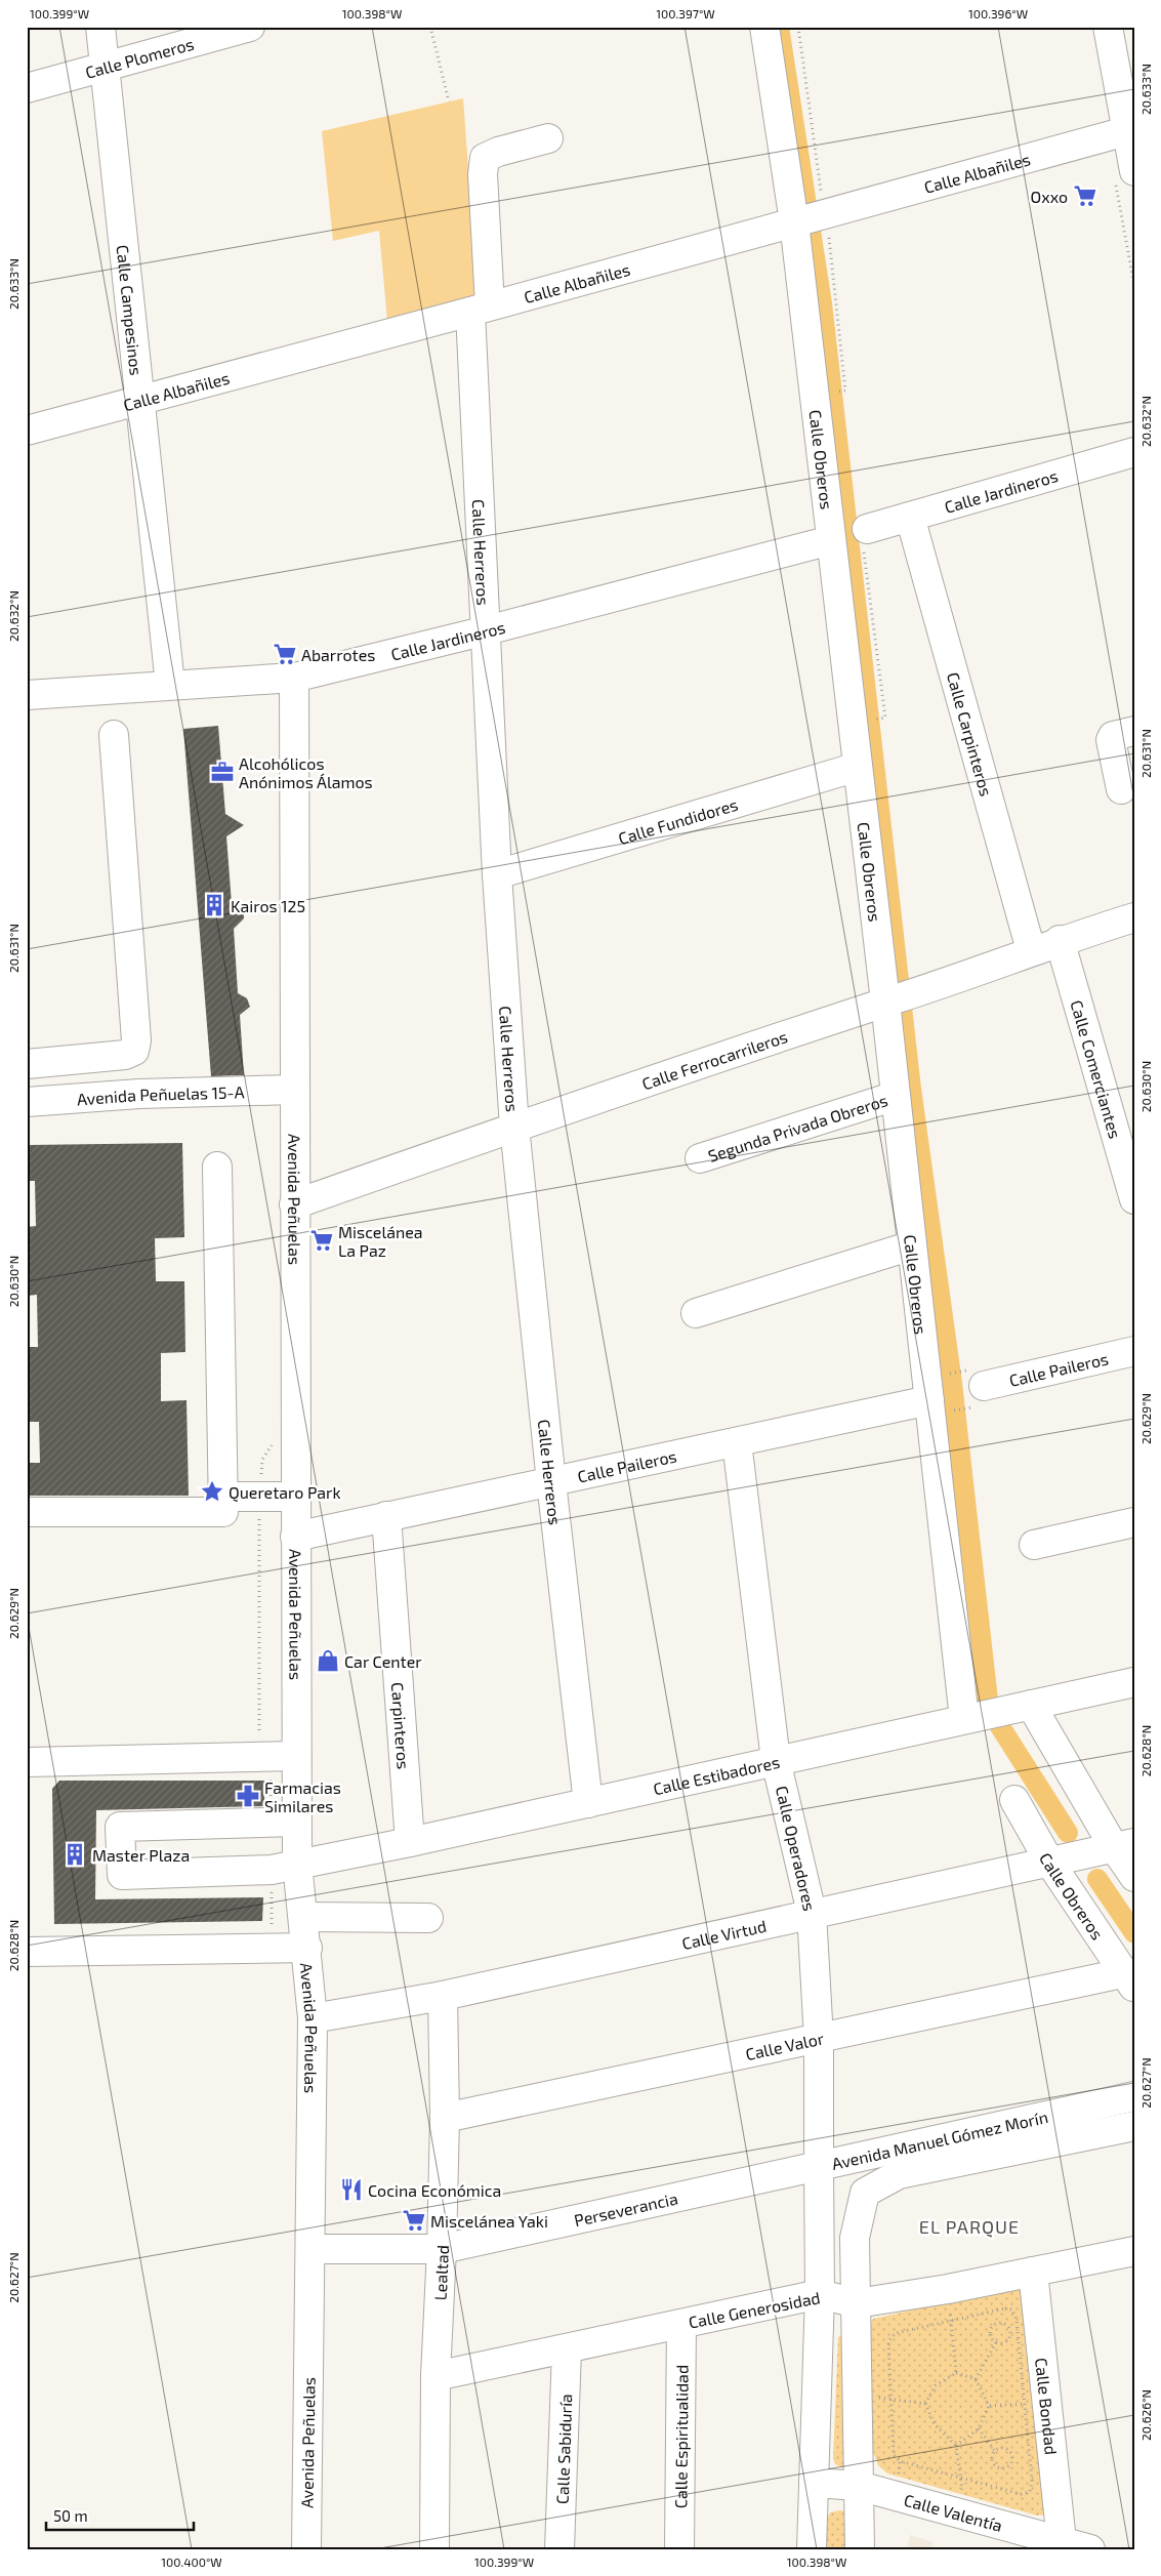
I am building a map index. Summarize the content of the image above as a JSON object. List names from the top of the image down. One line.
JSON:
{"streets":{"street":["Calle Plomeros","Calle Albañiles","Calle Campesinos","Calle Obreros","Calle Jardineros","Calle Herreros","Calle Carpinteros","Calle Fundidores","Calle Ferrocarrileros","Calle Comerciantes","Avenida Peñuelas 15-A","Segunda Privada Obreros","Avenida Peñuelas","Calle Paileros","Carpinteros","Calle Estibadores","Calle Operadores","Calle Virtud","Calle Valor","Avenida Manuel Gómez Morín","Perseverancia","Lealtad","Calle Generosidad","Calle Bondad","Calle Espiritualidad","Calle Sabiduría","Calle Valentía"]},"crossings":[["Calle Plomeros","Calle Campesinos"],["Calle Albañiles","Calle Campesinos"],["Calle Albañiles","Calle Obreros"],["Calle Albañiles","Calle Herreros"],["Calle Campesinos","Calle Jardineros"],["Calle Obreros","Calle Jardineros"],["Calle Obreros","Calle Fundidores"],["Calle Obreros","Calle Ferrocarrileros"],["Calle Obreros","Segunda Privada Obreros"],["Calle Obreros","Calle Paileros"],["Calle Obreros","Calle Estibadores"],["Calle Obreros","Calle Virtud"],["Calle Obreros","Calle Valor"],["Calle Jardineros","Calle Herreros"],["Calle Jardineros","Calle Carpinteros"],["Calle Jardineros","Avenida Peñuelas"],["Calle Herreros","Calle Fundidores"],["Calle Herreros","Calle Ferrocarrileros"],["Calle Herreros","Calle Paileros"],["Calle Herreros","Calle Estibadores"],["Calle Carpinteros","Calle Ferrocarrileros"],["Calle Ferrocarrileros","Calle Comerciantes"],["Calle Ferrocarrileros","Avenida Peñuelas"],["Avenida Peñuelas 15-A","Avenida Peñuelas"],["Avenida Peñuelas","Calle Paileros"],["Avenida Peñuelas","Calle Estibadores"],["Avenida Peñuelas","Calle Virtud"],["Avenida Peñuelas","Perseverancia"],["Calle Paileros","Carpinteros"],["Calle Paileros","Calle Operadores"],["Carpinteros","Calle Estibadores"],["Calle Estibadores","Calle Operadores"],["Calle Operadores","Calle Virtud"],["Calle Operadores","Calle Valor"],["Calle Operadores","Avenida Manuel Gómez Morín"],["Calle Operadores","Perseverancia"],["Calle Virtud","Lealtad"],["Calle Valor","Lealtad"],["Avenida Manuel Gómez Morín","Perseverancia"],["Avenida Manuel Gómez Morín","Calle Generosidad"],["Avenida Manuel Gómez Morín","Calle Valentía"],["Perseverancia","Lealtad"],["Lealtad","Calle Generosidad"],["Calle Generosidad","Calle Bondad"],["Calle Generosidad","Calle Espiritualidad"],["Calle Generosidad","Calle Sabiduría"],["Calle Bondad","Calle Valentía"]],"districts":["EL PARQUE"],"places":{"supermarket":["Oxxo","Abarrotes","Miscelánea La Paz","Miscelánea Yaki"],"office":["Alcohólicos Anónimos Álamos"],"building":["Kairos 125","Master Plaza"],"place":["Queretaro Park"],"shop":["Car Center"],"pharmacy":["Farmacias Similares"],"restaurant":["Cocina Económica"]},"scale_bar":"50 m","coordinates":["100.399°W","100.398°W","100.397°W","100.396°W","20.633°N","20.632°N","20.631°N","20.630°N","20.629°N","20.628°N","20.627°N","20.626°N","100.400°W"]}
